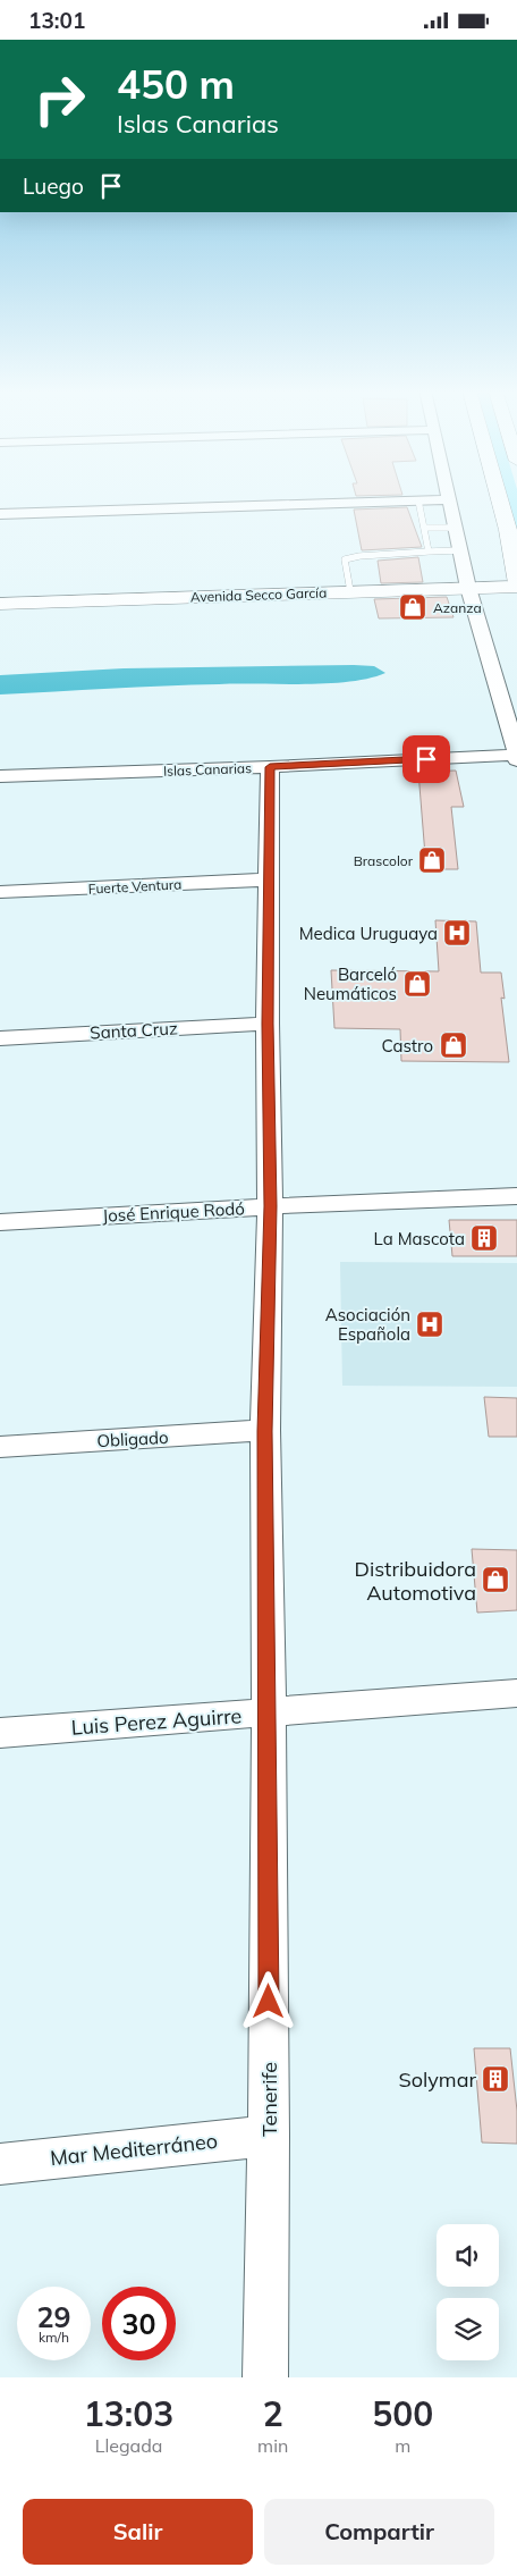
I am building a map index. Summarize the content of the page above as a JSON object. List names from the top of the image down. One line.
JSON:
{"streets":{"main road":["Avenida Secco García"],"street":["Islas Canarias","Fuerte Ventura","Santa Cruz","José Enrique Rodó","Obligado","Luis Perez Aguirre","Tenerife","Mar Mediterráneo"]},"crossings":[["Islas Canarias","Tenerife"],["Fuerte Ventura","Tenerife"],["Santa Cruz","Tenerife"],["José Enrique Rodó","Tenerife"],["Obligado","Tenerife"],["Luis Perez Aguirre","Tenerife"],["Tenerife","Mar Mediterráneo"]],"places":{"shop":["Azanza","Brascolor","Barceló Neumáticos","Castro","Distribuidora Automotiva"],"hospital":["Medica Uruguaya","Asociación Española"],"building":["La Mascota","Solymar"]},"page":{"status":"13:01","turn":["450 m","Islas Canarias"],"then":"Luego","speed":"29 km/h","limit":"30","eta":["13:03","Llegada","2","min","500","m"],"buttons":["Salir","Compartir"]}}
